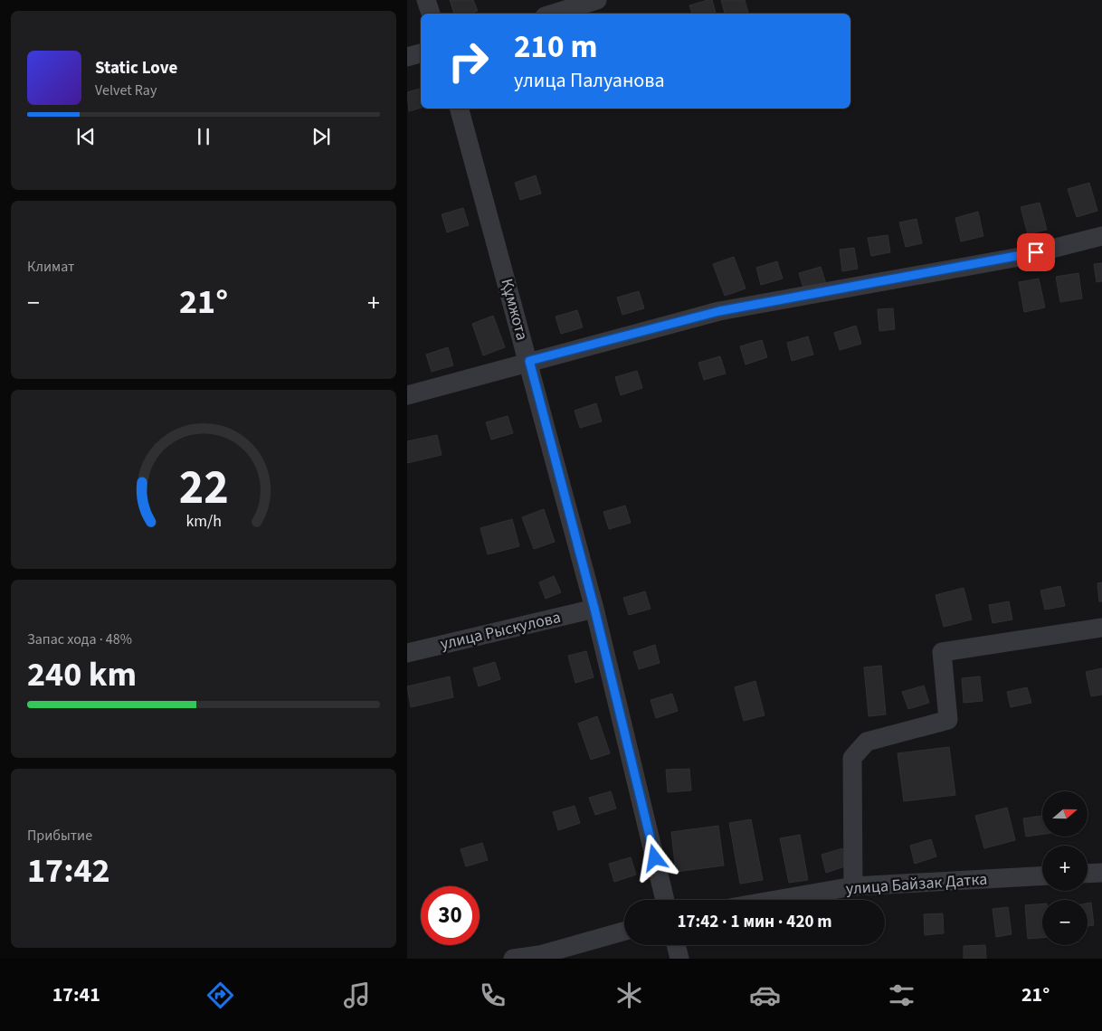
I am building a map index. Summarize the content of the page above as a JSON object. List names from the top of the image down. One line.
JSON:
{"streets":{"street":["Құмжота","улица Рыскулова","улица Байзак Датка"]},"crossings":[["Құмжота","улица Рыскулова"]],"north":"right","page":{"turn":["210 m","улица Палуанова"],"song":["Static Love","Velvet Ray"],"tile":["Климат",["Запас хода · 48%","240 km"],["Прибытие","17:42"]],"heat":["−","21°","+"],"map_buttons":["+","−"],"limit":"30","trip":"17:42 · 1 мин · 420 m","tabs":["17:41","21°"],"gauge":["22","km/h"]}}
